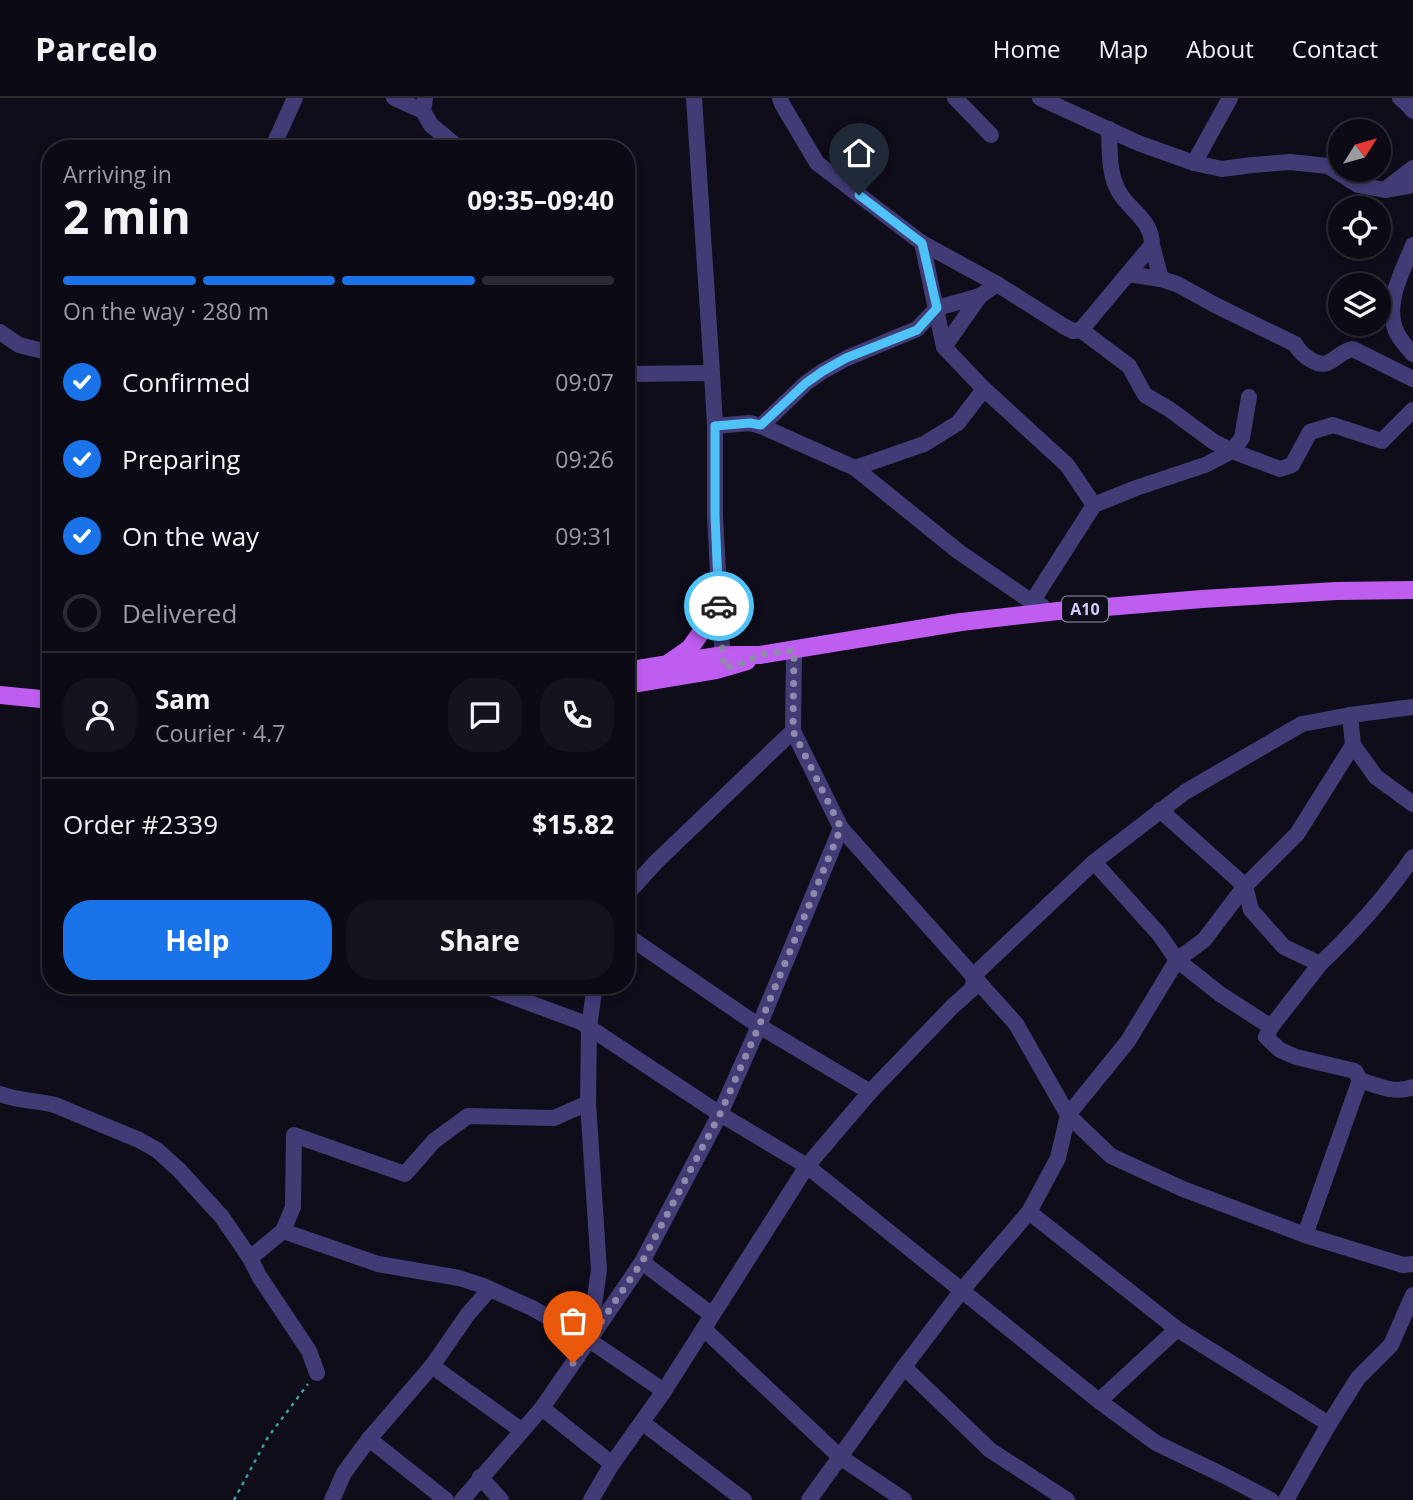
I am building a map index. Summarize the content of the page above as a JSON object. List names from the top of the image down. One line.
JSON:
{"streets":{"main road":["A10"]},"north":"top right","page":{"header":"Parcelo","nav":["Home","Map","About","Contact"],"heading":["2 min","Arriving in","09:35–09:40"],"panel":["Sam","Courier · 4.7","Order #2339","$15.82"],"bar":"On the way · 280 m","list":[["Confirmed","09:07"],["Preparing","09:26"],["On the way","09:31"],"Delivered"],"buttons":["Help","Share"]}}
